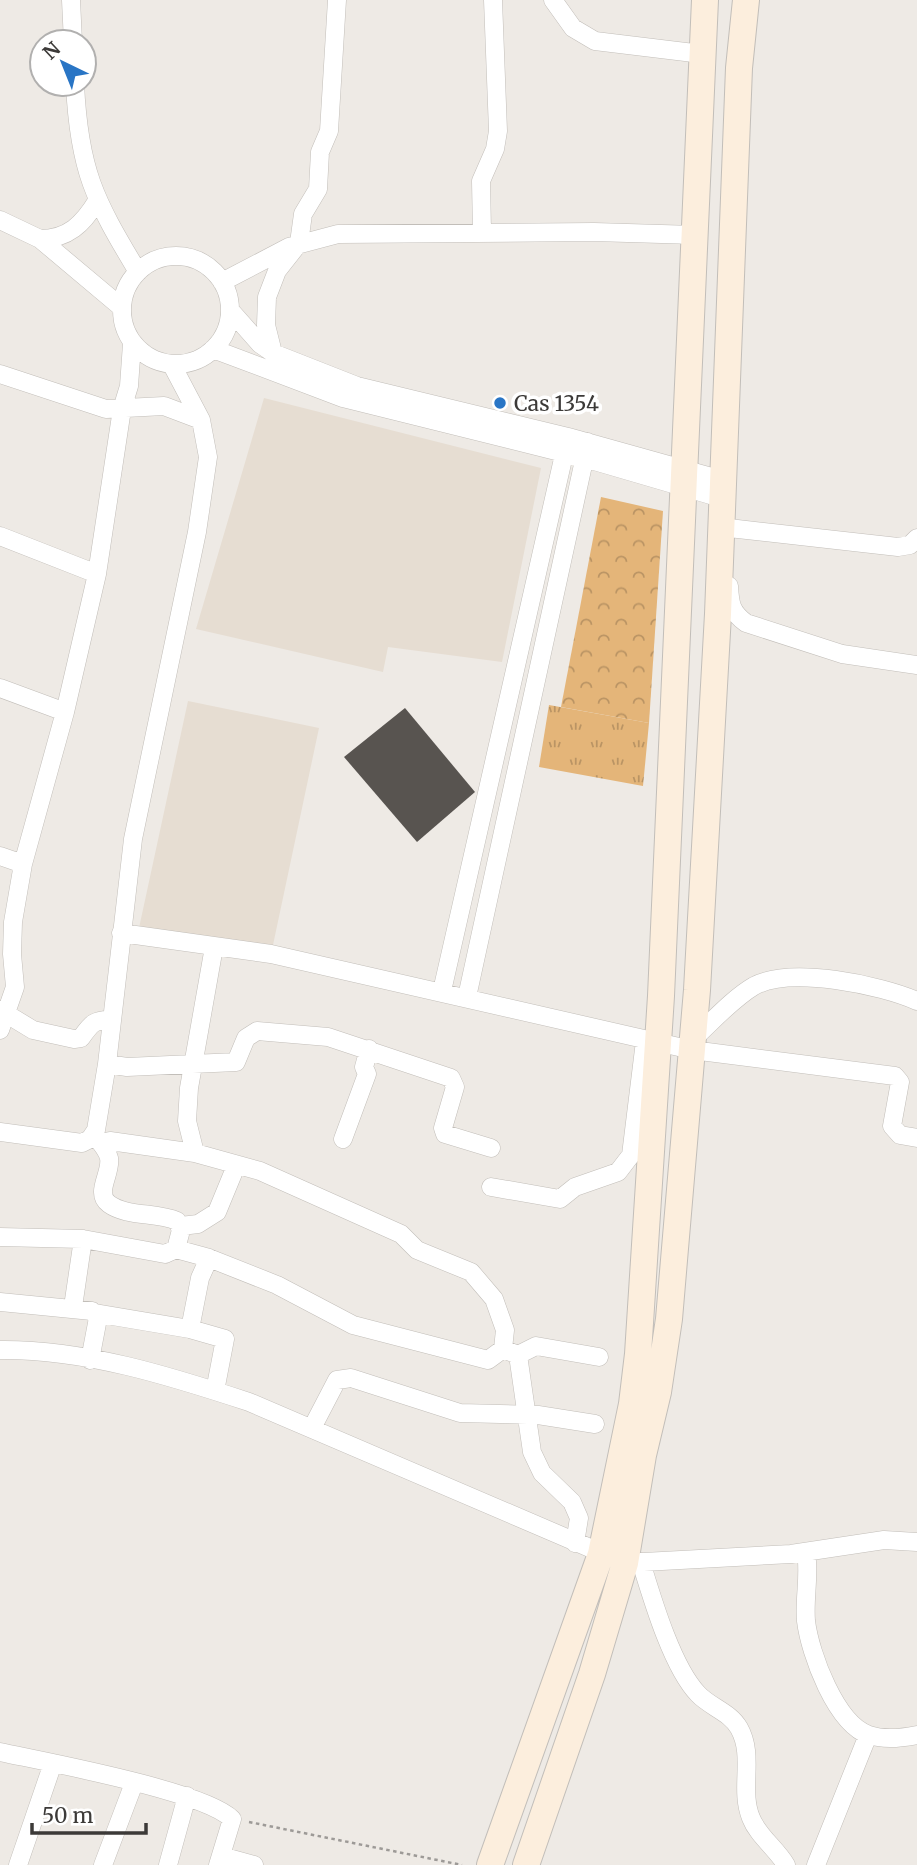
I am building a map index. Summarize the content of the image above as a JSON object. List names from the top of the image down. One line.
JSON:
{"places":["Cas 1354"],"scale_bar":"50 m","north":"top left"}
